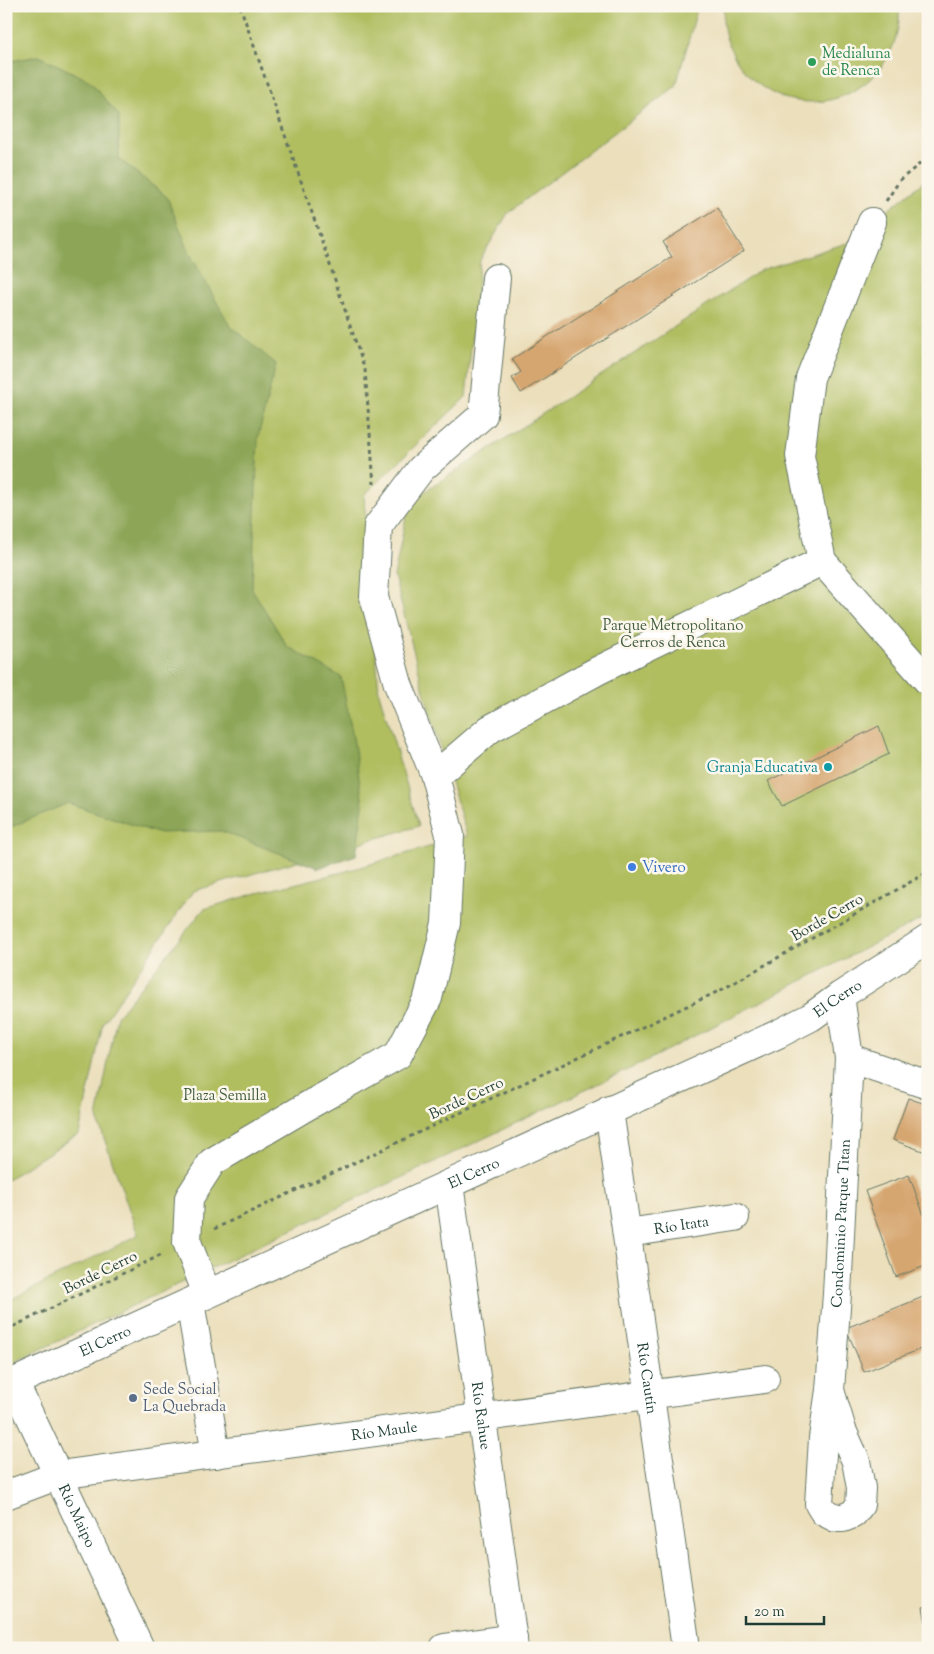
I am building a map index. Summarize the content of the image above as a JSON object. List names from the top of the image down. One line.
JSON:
{"streets":{"street":["El Cerro","Condominio Parque Titan","Río Itata","Río Cautín","Río Rahue","Río Maule","Río Maipo"],"path":["Borde Cerro"]},"crossings":[["El Cerro","Condominio Parque Titan"],["El Cerro","Río Cautín"],["El Cerro","Río Rahue"],["El Cerro","Río Maipo"],["Río Itata","Río Cautín"],["Río Cautín","Río Maule"],["Río Rahue","Río Maule"],["Río Maule","Río Maipo"]],"parks":["Parque Metropolitano Cerros de Renca","Plaza Semilla"],"places":["Medialuna de Renca","Granja Educativa","Vivero","Sede Social La Quebrada"],"scale_bar":"20 m"}
